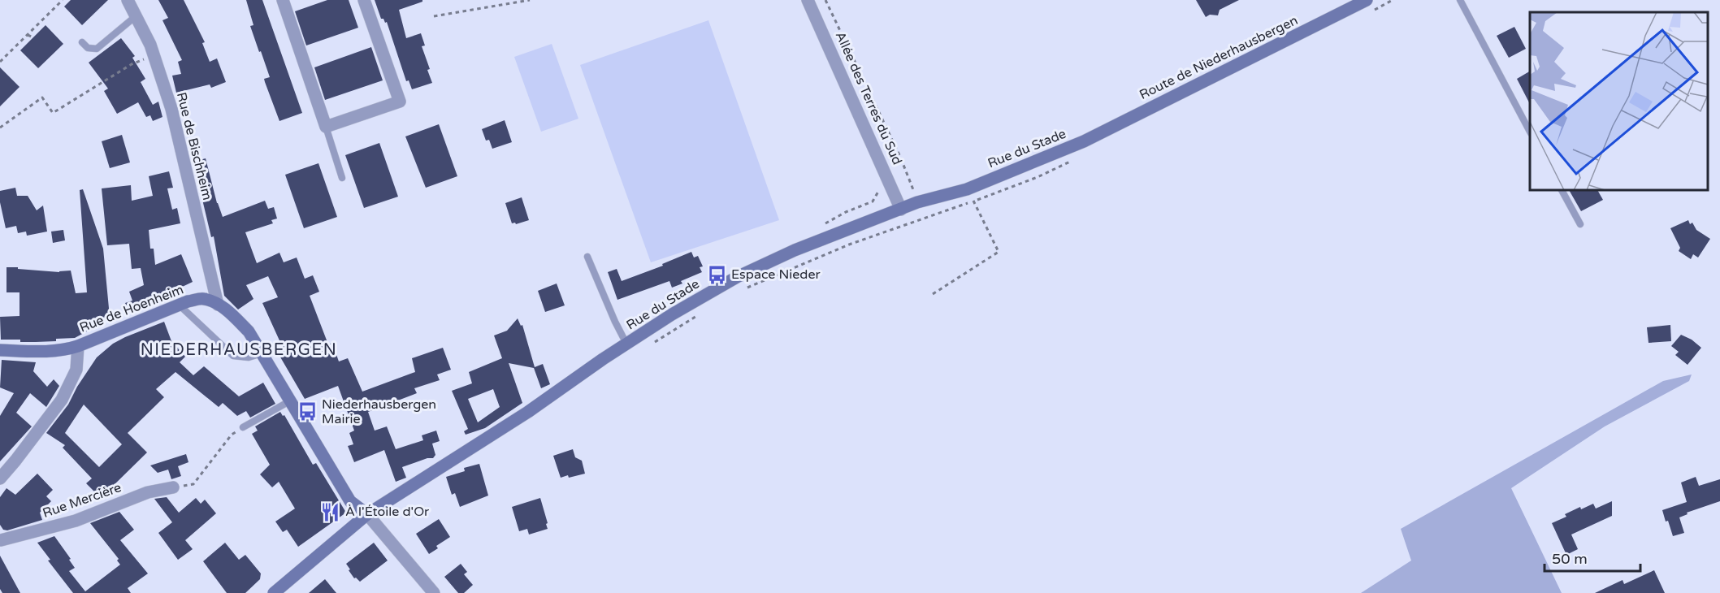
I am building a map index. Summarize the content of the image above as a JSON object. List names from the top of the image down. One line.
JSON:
{"streets":{"street":["Route de Niederhausbergen","Allée des Terres du Sud","Rue de Bischheim","Rue du Stade","Rue de Hoenheim","Rue Mercière"]},"crossings":[["Route de Niederhausbergen","Rue du Stade"],["Allée des Terres du Sud","Rue du Stade"],["Rue de Bischheim","Rue de Hoenheim"],["Rue du Stade","Rue de Hoenheim"]],"districts":["NIEDERHAUSBERGEN"],"places":{"bus stop":["Espace Nieder","Niederhausbergen Mairie"],"restaurant":["À l'Étoile d'Or"]},"scale_bar":"50 m"}
